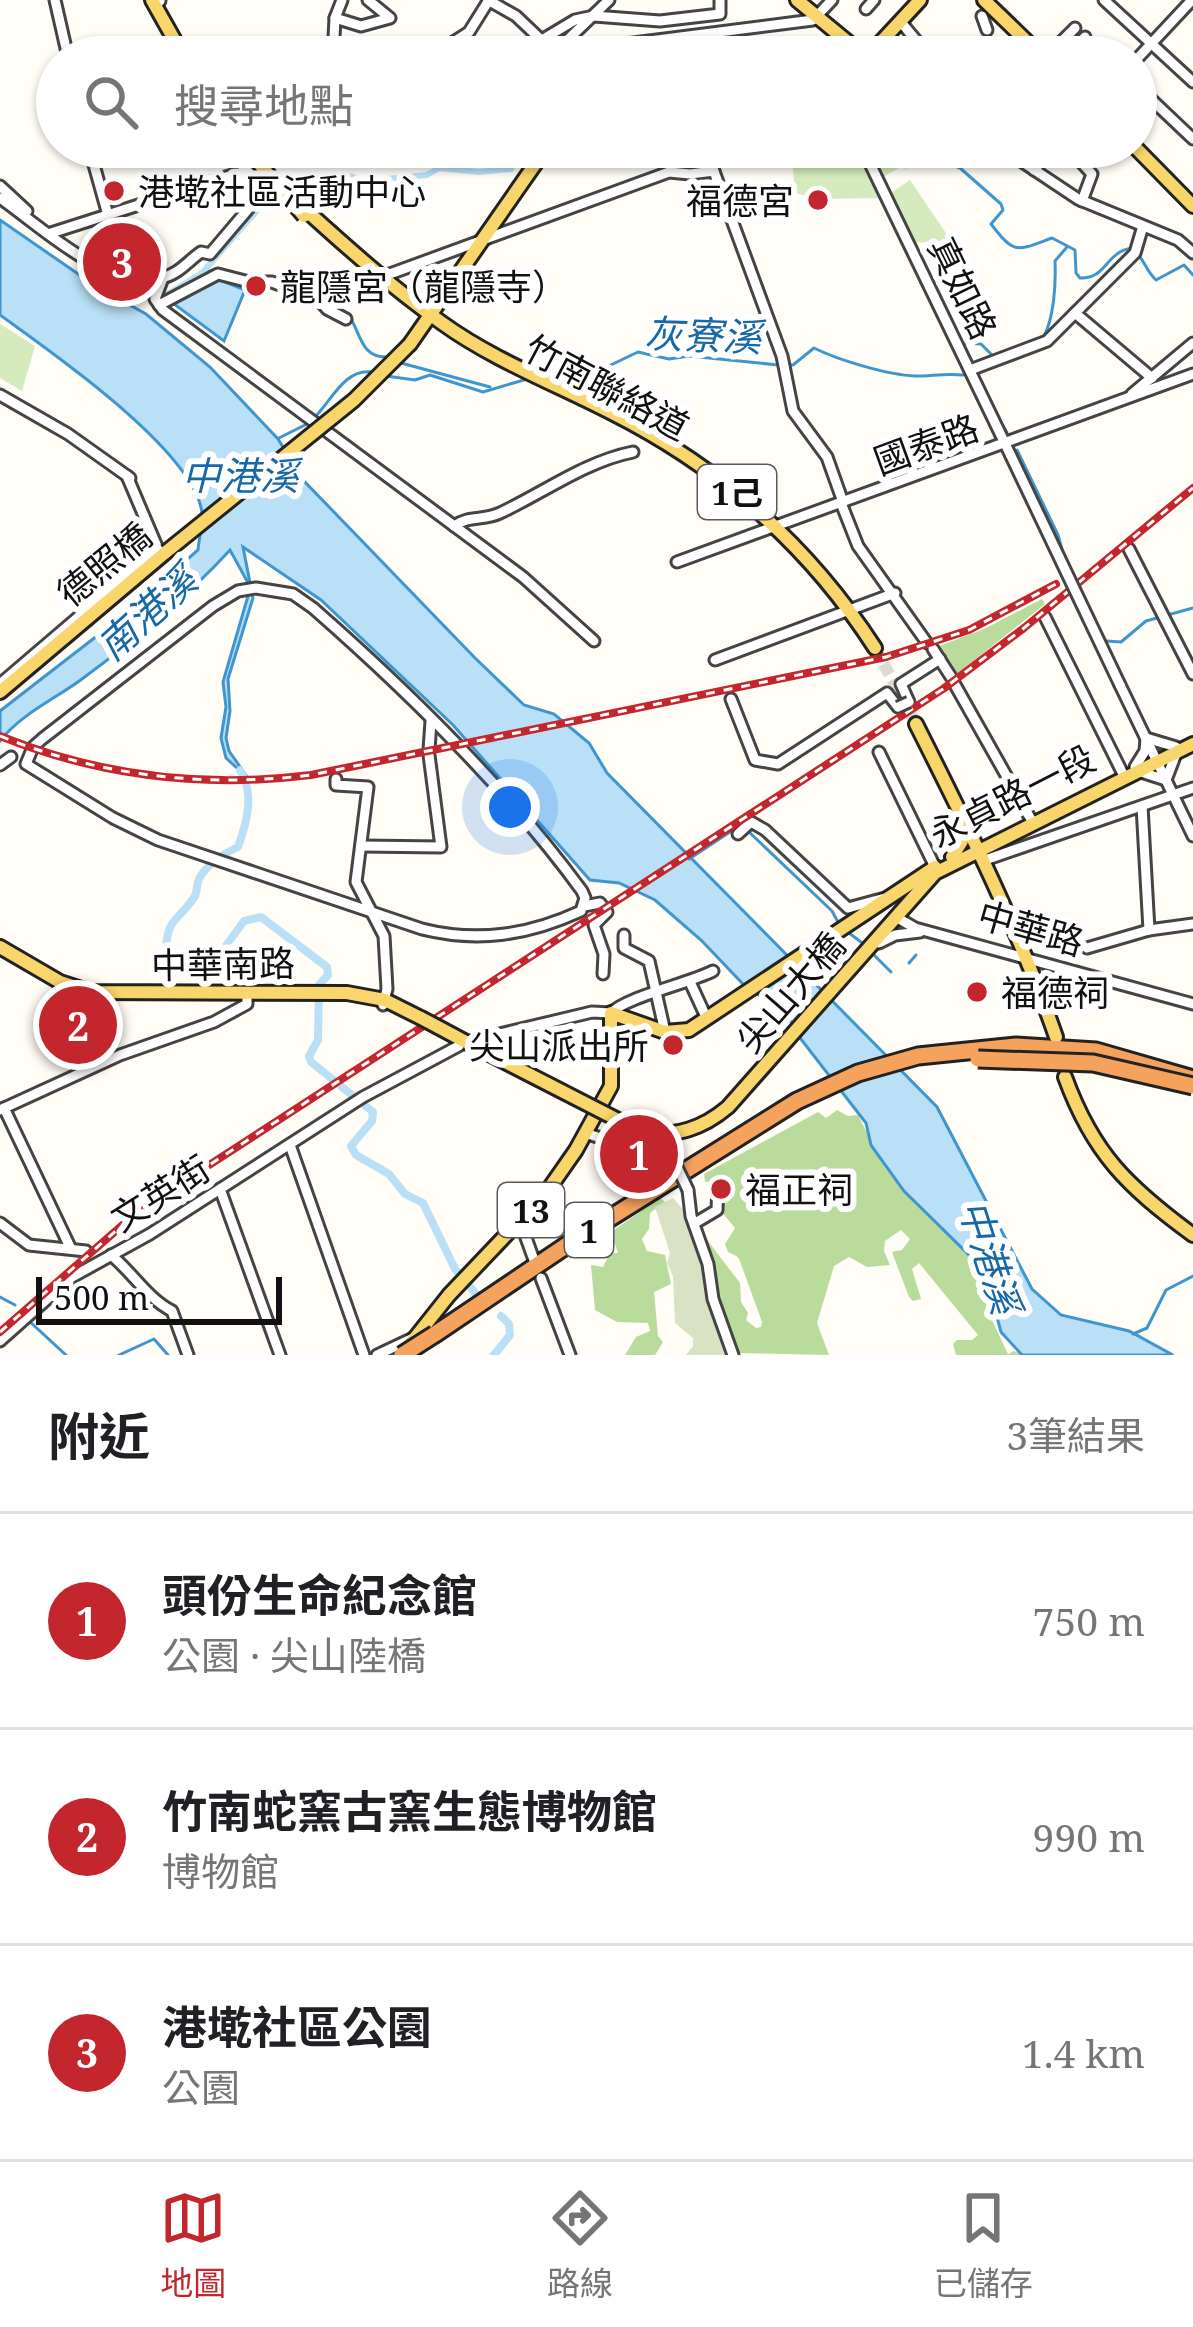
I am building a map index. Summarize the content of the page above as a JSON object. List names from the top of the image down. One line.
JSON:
{"streets":{"highway":["1"],"main road":["竹南聯絡道","1己","德照橋","永貞路一段","中華南路","尖山大橋","13"],"street":["真如路","國泰路","中華路","文英街"]},"crossings":[["真如路","國泰路"],["真如路","永貞路一段"],["竹南聯絡道","國泰路"],["竹南聯絡道","德照橋"],["永貞路一段","中華路"],["永貞路一段","尖山大橋"],["中華南路","文英街"],["13","1"]],"water":["灰寮溪","中港溪","南港溪"],"places":["港墘社區活動中心","福德宮","龍隱宮（龍隱寺）","福德祠","尖山派出所","福正祠"],"scale_bar":"500 m","page":{"search":"搜尋地點","pins":["3","2","1"],"scale":"500 m","heading":["附近","3筆結果"],"list":[{"mark":"1","name":"頭份生命紀念館","note":"公園 · 尖山陸橋","value":"750 m"},{"mark":"2","name":"竹南蛇窯古窯生態博物館","note":"博物館","value":"990 m"},{"mark":"3","name":"港墘社區公園","note":"公園","value":"1.4 km"}],"nav":["地圖","路線","已儲存"]}}
